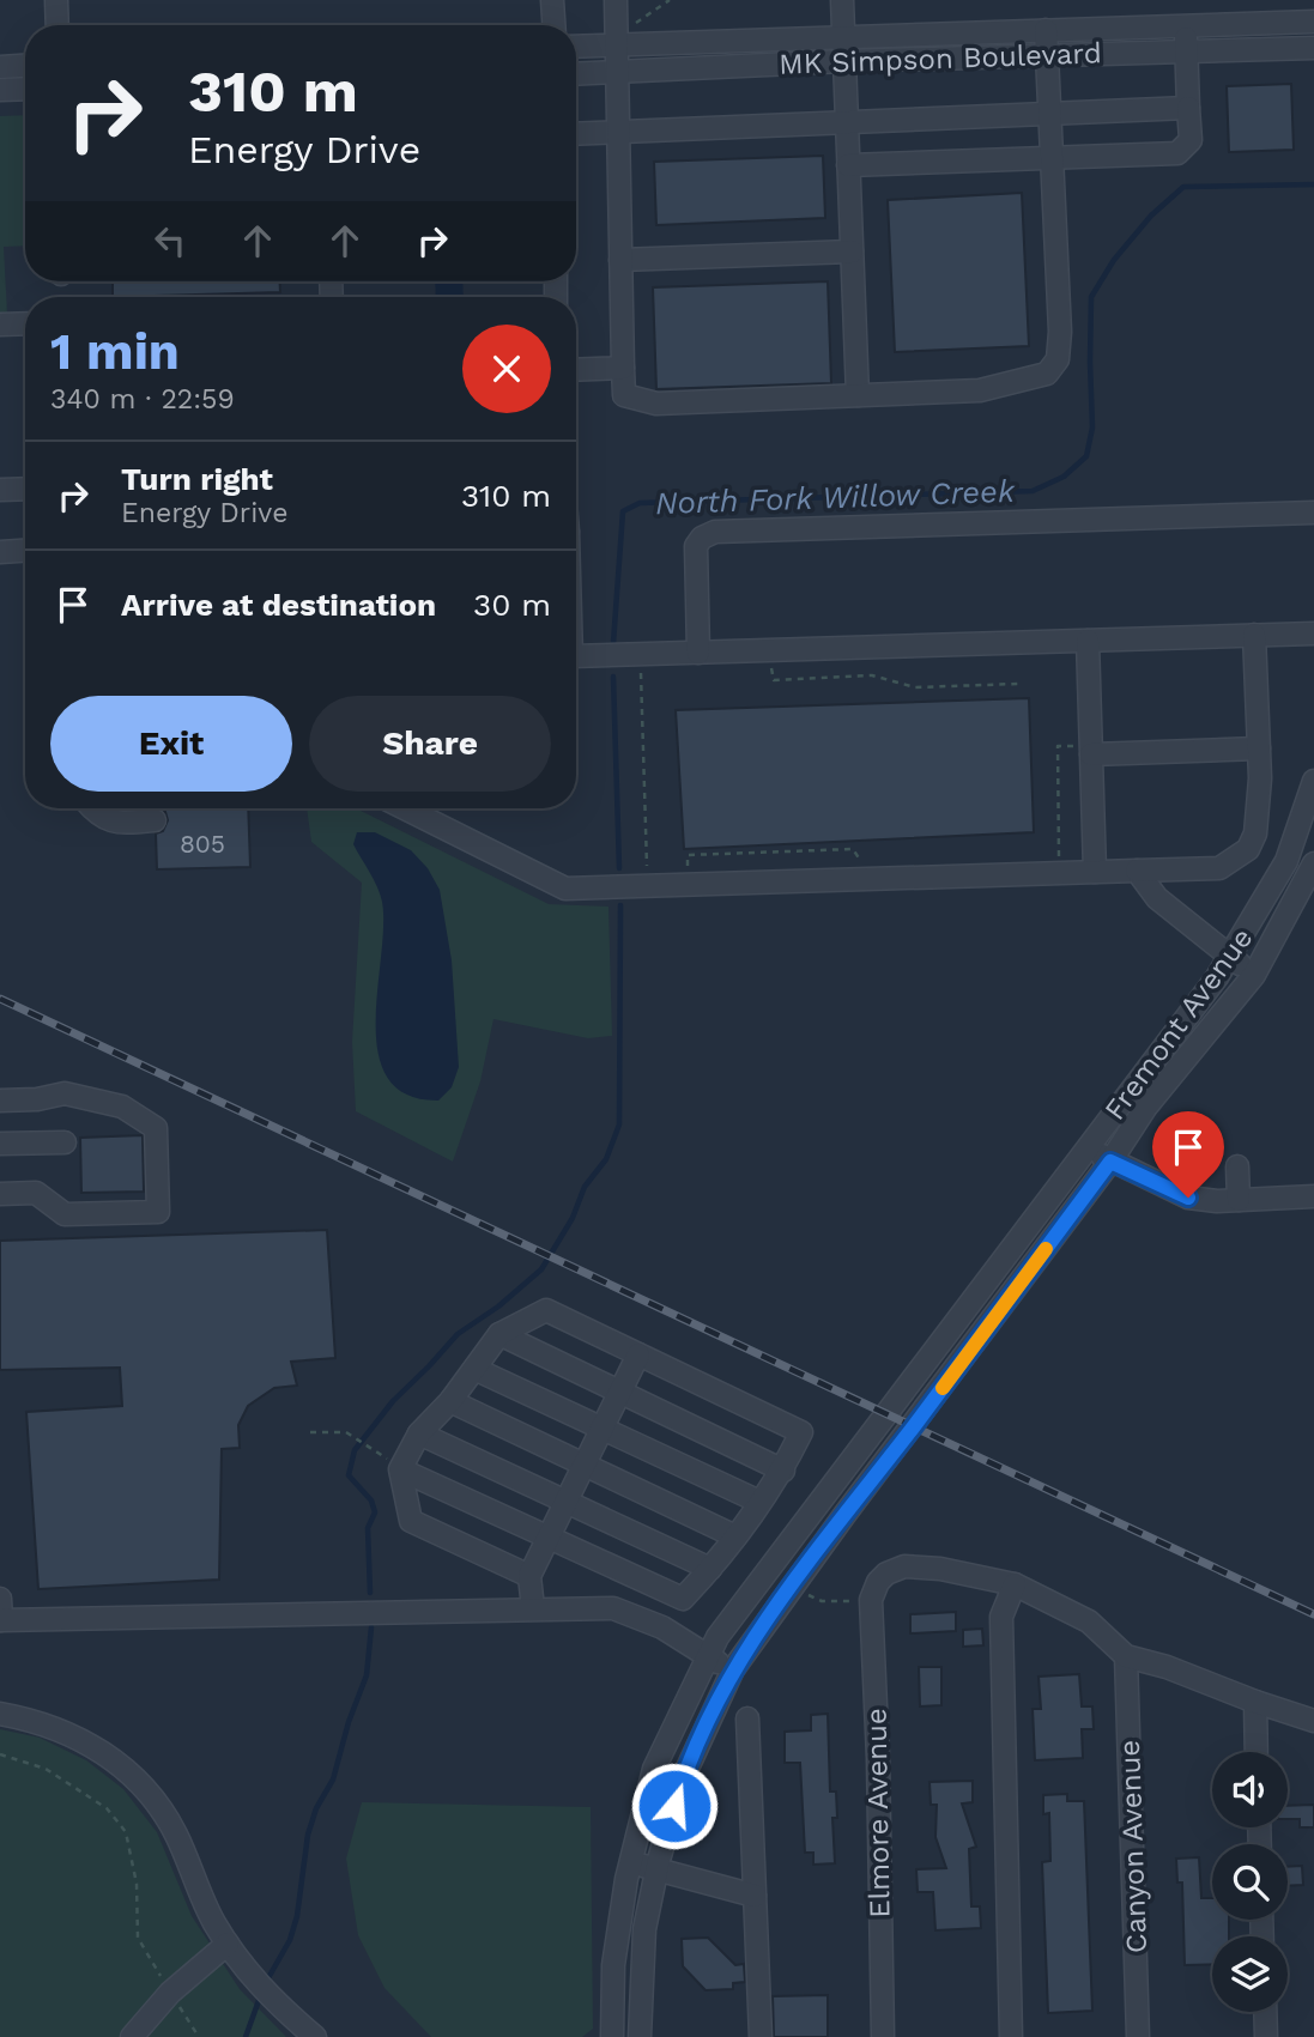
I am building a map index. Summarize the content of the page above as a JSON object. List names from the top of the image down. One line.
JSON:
{"streets":{"street":["MK Simpson Boulevard","Fremont Avenue","Elmore Avenue","Canyon Avenue"]},"water":["North Fork Willow Creek"],"house_numbers":["805"],"page":{"turn":["310 m","Energy Drive"],"heading":["1 min","340 m · 22:59"],"list":[{"name":"Turn right","note":"Energy Drive","value":"310 m"},{"name":"Arrive at destination","value":"30 m"}],"buttons":["Exit","Share"]}}
